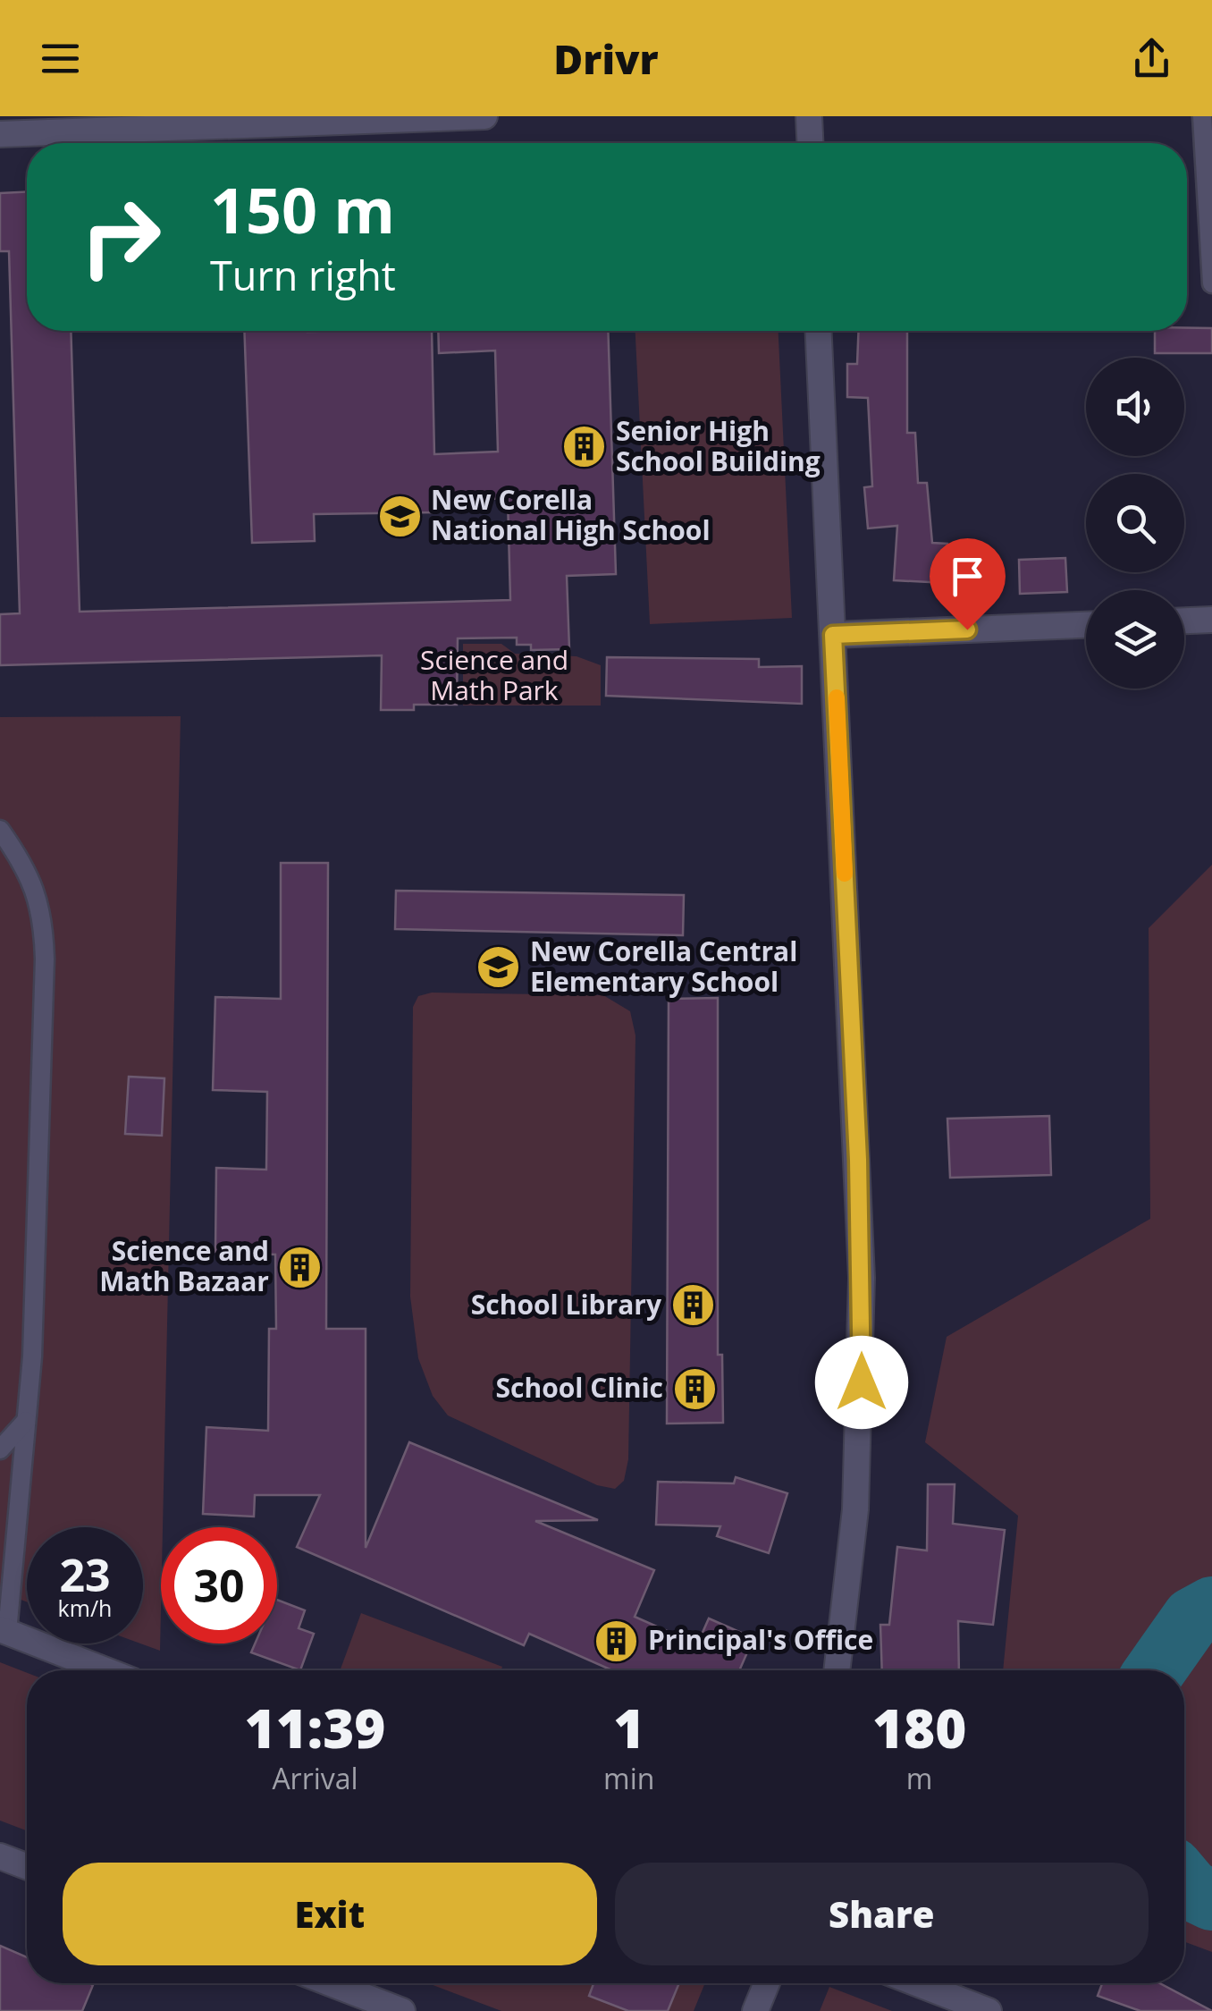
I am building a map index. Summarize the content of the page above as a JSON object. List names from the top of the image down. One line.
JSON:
{"parks":["Science and Math Park"],"places":{"building":["Senior High School Building","Science and Math Bazaar","School Library","School Clinic","Principal's Office"],"school or university":["New Corella National High School","New Corella Central Elementary School"]},"page":{"header":"Drivr","turn":["150 m","Turn right"],"speed":"23 km/h","limit":"30","eta":["11:39","Arrival","1","min","180","m"],"buttons":["Exit","Share"]}}
